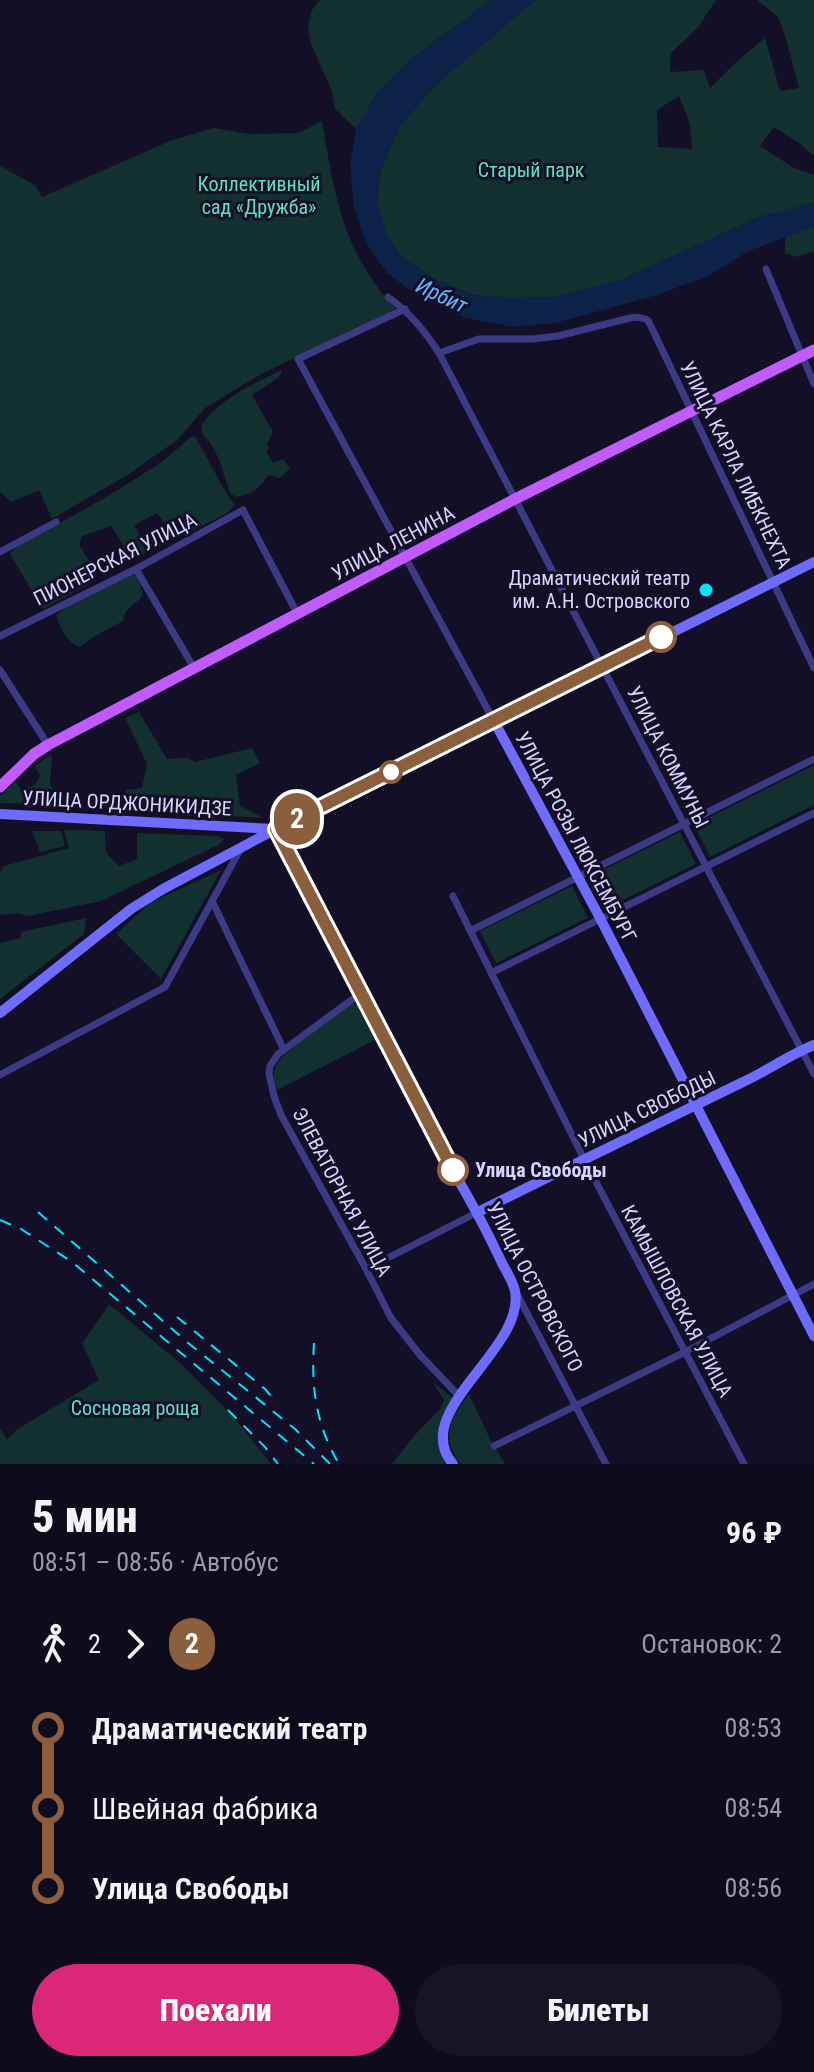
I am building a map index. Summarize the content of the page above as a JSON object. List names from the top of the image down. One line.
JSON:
{"streets":{"main road":["УЛИЦА ЛЕНИНА"],"street":["УЛИЦА КАРЛА ЛИБКНЕХТА","ПИОНЕРСКАЯ УЛИЦА","УЛИЦА КОММУНЫ","УЛИЦА ОРДЖОНИКИДЗЕ","УЛИЦА РОЗЫ ЛЮКСЕМБУРГ","УЛИЦА СВОБОДЫ","ЭЛЕВАТОРНАЯ УЛИЦА","УЛИЦА ОСТРОВСКОГО","КАМЫШЛОВСКАЯ УЛИЦА"]},"crossings":[["УЛИЦА КАРЛА ЛИБКНЕХТА","УЛИЦА ЛЕНИНА"],["УЛИЦА КАРЛА ЛИБКНЕХТА","УЛИЦА КОММУНЫ"],["УЛИЦА КАРЛА ЛИБКНЕХТА","УЛИЦА ОРДЖОНИКИДЗЕ"],["УЛИЦА ЛЕНИНА","ПИОНЕРСКАЯ УЛИЦА"],["УЛИЦА ЛЕНИНА","УЛИЦА КОММУНЫ"],["УЛИЦА ЛЕНИНА","УЛИЦА РОЗЫ ЛЮКСЕМБУРГ"],["УЛИЦА КОММУНЫ","УЛИЦА ОРДЖОНИКИДЗЕ"],["УЛИЦА КОММУНЫ","УЛИЦА РОЗЫ ЛЮКСЕМБУРГ"],["УЛИЦА КОММУНЫ","УЛИЦА СВОБОДЫ"],["УЛИЦА ОРДЖОНИКИДЗЕ","УЛИЦА РОЗЫ ЛЮКСЕМБУРГ"],["УЛИЦА ОРДЖОНИКИДЗЕ","УЛИЦА ОСТРОВСКОГО"],["УЛИЦА РОЗЫ ЛЮКСЕМБУРГ","УЛИЦА СВОБОДЫ"],["УЛИЦА СВОБОДЫ","ЭЛЕВАТОРНАЯ УЛИЦА"],["УЛИЦА СВОБОДЫ","УЛИЦА ОСТРОВСКОГО"],["УЛИЦА СВОБОДЫ","КАМЫШЛОВСКАЯ УЛИЦА"]],"water":["Ирбит"],"parks":["Старый парк","Коллективный сад «Дружба»","Сосновая роща"],"places":["Драматический театр им. А.Н. Островского","Улица Свободы"],"lines":["bus line 2"],"page":{"on_map":"2","heading":["5 мин","08:51 – 08:56 · Автобус","96 ₽"],"legs":["2","2","Остановок: 2"],"list":[{"name":"Драматический театр","value":"08:53"},{"name":"Швейная фабрика","value":"08:54"},{"name":"Улица Свободы","value":"08:56"}],"buttons":["Поехали","Билеты"]}}
